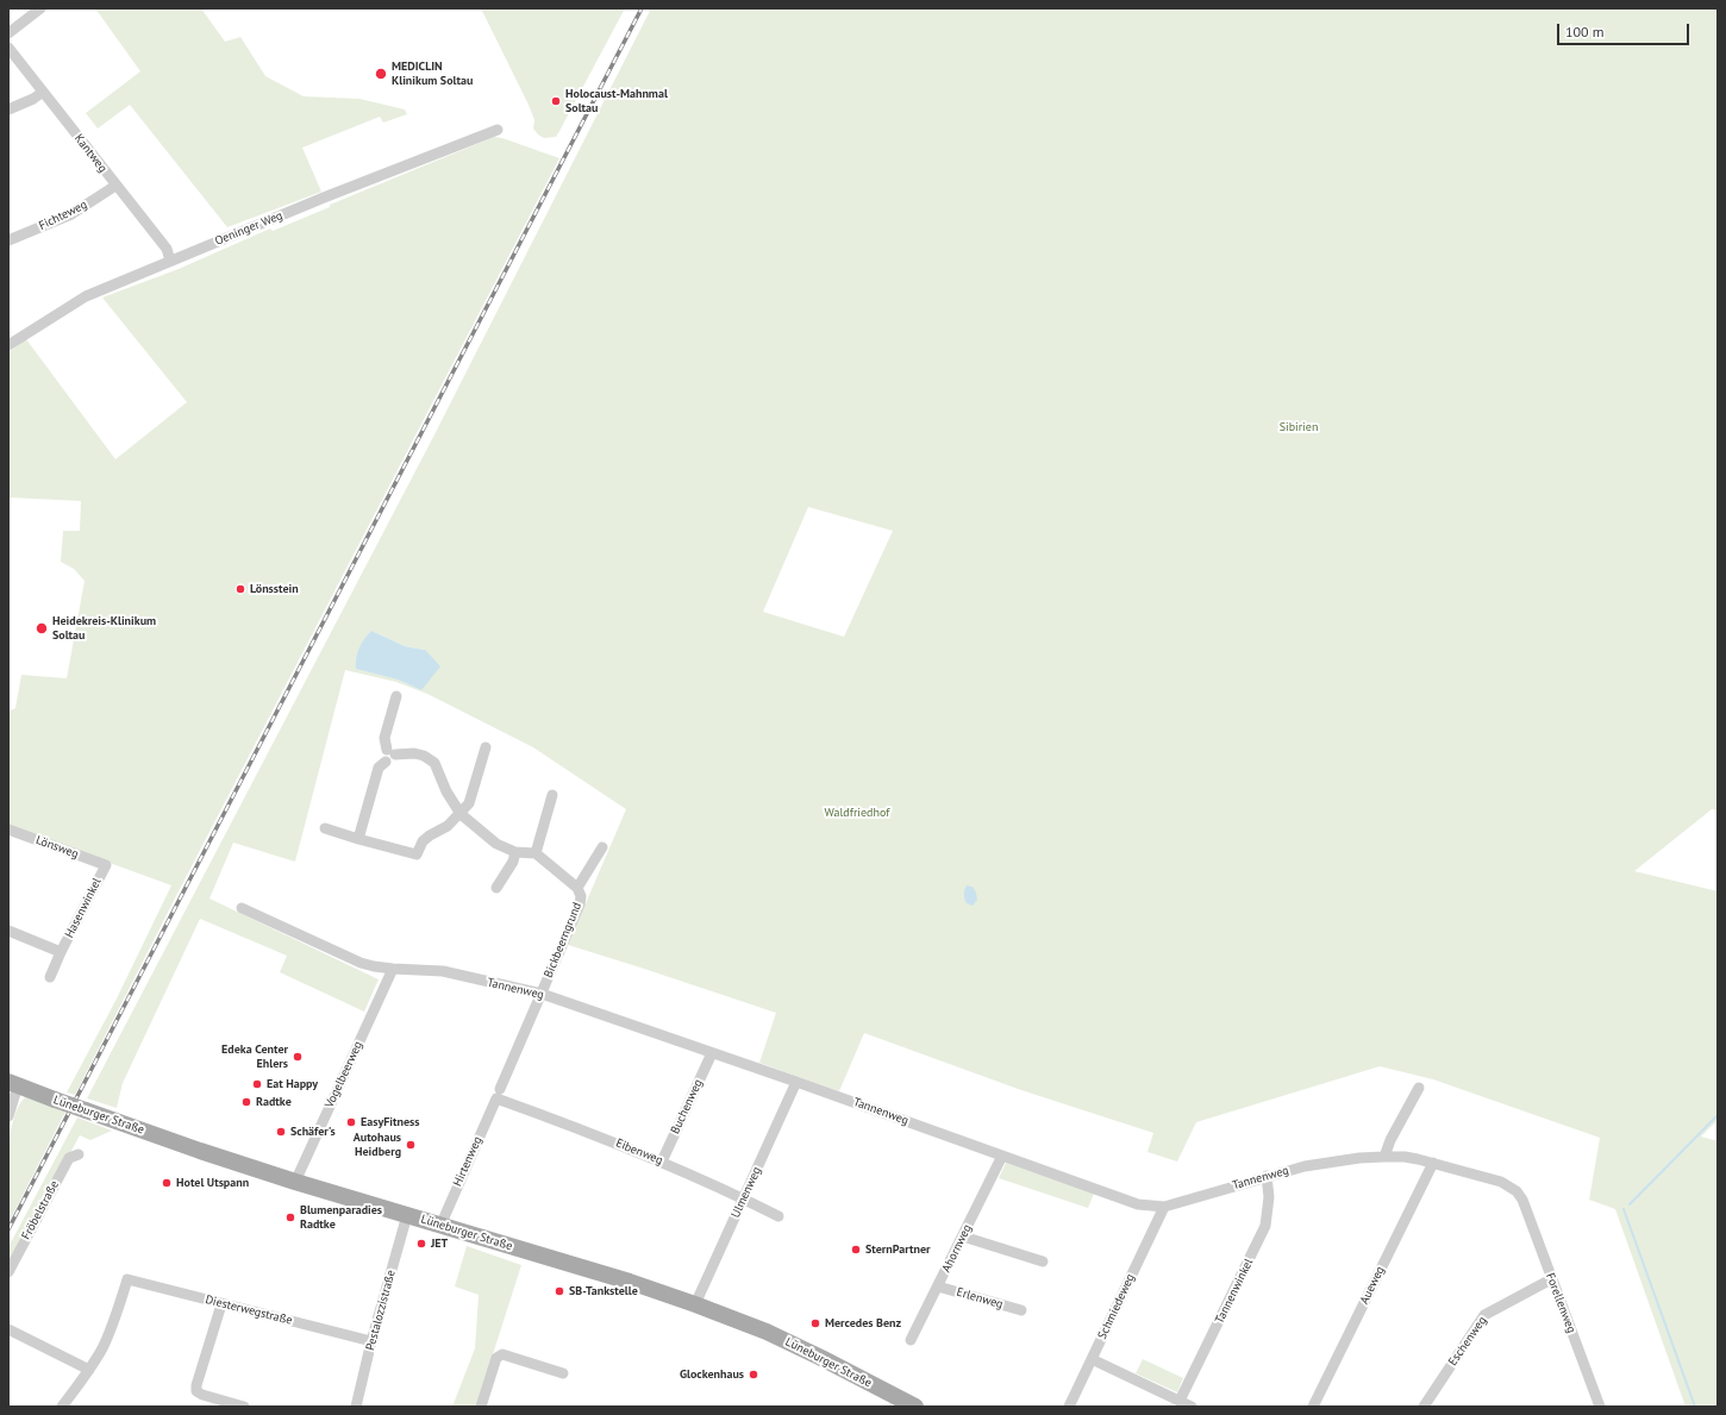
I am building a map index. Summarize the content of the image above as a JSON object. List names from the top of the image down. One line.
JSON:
{"streets":{"main road":["Lüneburger Straße"],"street":["Kantweg","Fichteweg","Oeninger Weg","Lönsweg","Hasenwinkel","Bickbeerngrund","Tannenweg","Vogelbeerweg","Buchenweg","Eibenweg","Hirtenweg","Ulmenweg","Fröbelstraße","Ahornweg","Aueweg","Tannenwinkel","Erlenweg","Forellenweg","Schmiedeweg","Diesterwegstraße","Pestalozzistraße","Eschenweg"]},"crossings":[["Kantweg","Fichteweg"],["Kantweg","Oeninger Weg"],["Lönsweg","Hasenwinkel"],["Bickbeerngrund","Tannenweg"],["Bickbeerngrund","Hirtenweg"],["Tannenweg","Vogelbeerweg"],["Tannenweg","Buchenweg"],["Tannenweg","Hirtenweg"],["Tannenweg","Ulmenweg"],["Tannenweg","Ahornweg"],["Tannenweg","Aueweg"],["Tannenweg","Tannenwinkel"],["Tannenweg","Forellenweg"],["Tannenweg","Schmiedeweg"],["Vogelbeerweg","Lüneburger Straße"],["Buchenweg","Eibenweg"],["Lüneburger Straße","Hirtenweg"],["Lüneburger Straße","Ulmenweg"],["Lüneburger Straße","Pestalozzistraße"],["Eibenweg","Hirtenweg"],["Eibenweg","Ulmenweg"],["Ahornweg","Erlenweg"],["Forellenweg","Eschenweg"],["Diesterwegstraße","Pestalozzistraße"]],"parks":["Sibirien","Waldfriedhof"],"places":["MEDICLIN Klinikum Soltau","Holocaust-Mahnmal Soltau","Lönsstein","Heidekreis-Klinikum Soltau","Edeka Center Ehlers","Eat Happy","Radtke","EasyFitness","Schäfer's","Autohaus Heidberg","Hotel Utspann","Blumenparadies Radtke","JET","SternPartner","SB-Tankstelle","Mercedes Benz","Glockenhaus"],"scale_bar":"100 m"}
